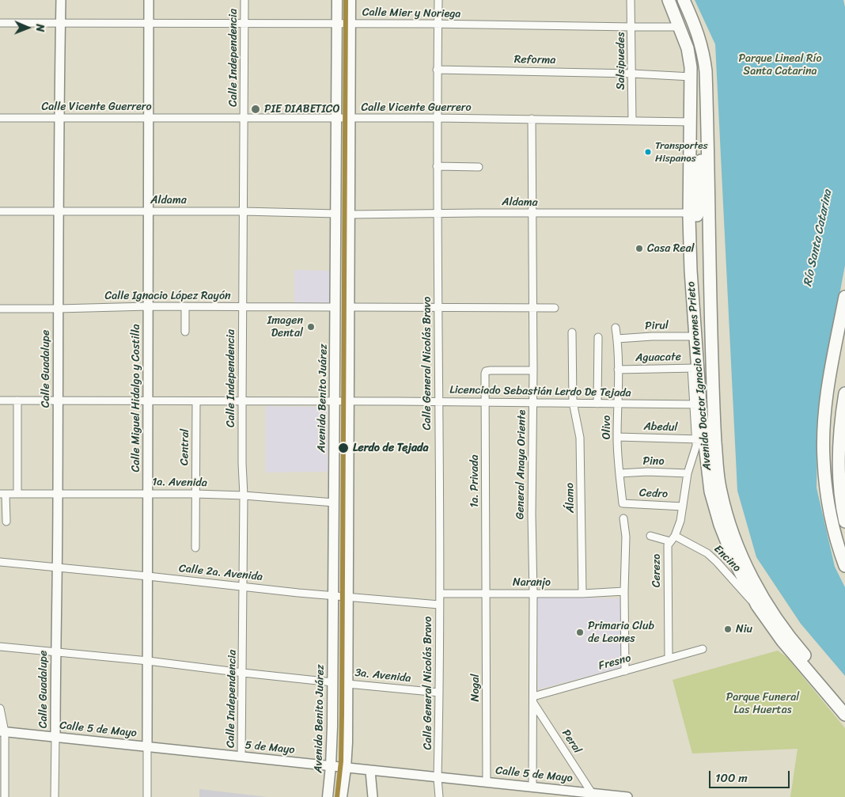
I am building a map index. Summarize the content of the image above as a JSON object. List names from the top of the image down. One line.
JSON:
{"streets":{"highway":["Avenida Doctor Ignacio Morones Prieto"],"main road":["Avenida Benito Juárez"],"street":["Calle Mier y Noriega","Calle Independencia","Reforma","Salsipuedes","Calle Vicente Guerrero","Aldama","Calle Ignacio López Rayón","Pirul","Aguacate","Calle General Nicolás Bravo","Calle Guadalupe","Licenciado Sebastián Lerdo De Tejada","Calle Miguel Hidalgo y Costilla","Olivo","Abedul","Central","Pino","General Anaya Oriente","1a. Privada","1a. Avenida","Cedro","Álamo","Encino","Cerezo","Calle 2a. Avenida","Naranjo","Fresno","3a. Avenida","Nogal","Calle 5 de Mayo","Peral","5 de Mayo"]},"crossings":[["Calle Mier y Noriega","Calle Independencia"],["Calle Mier y Noriega","Salsipuedes"],["Calle Mier y Noriega","Calle General Nicolás Bravo"],["Calle Mier y Noriega","Calle Guadalupe"],["Calle Mier y Noriega","Avenida Doctor Ignacio Morones Prieto"],["Calle Mier y Noriega","Calle Miguel Hidalgo y Costilla"],["Calle Mier y Noriega","Avenida Benito Juárez"],["Calle Independencia","Calle Vicente Guerrero"],["Calle Independencia","Aldama"],["Calle Independencia","Calle Ignacio López Rayón"],["Calle Independencia","Licenciado Sebastián Lerdo De Tejada"],["Calle Independencia","1a. Avenida"],["Calle Independencia","Calle 2a. Avenida"],["Calle Independencia","5 de Mayo"],["Reforma","Salsipuedes"],["Reforma","Calle General Nicolás Bravo"],["Reforma","Avenida Doctor Ignacio Morones Prieto"],["Salsipuedes","Calle Vicente Guerrero"],["Calle Vicente Guerrero","Calle General Nicolás Bravo"],["Calle Vicente Guerrero","Calle Guadalupe"],["Calle Vicente Guerrero","Avenida Doctor Ignacio Morones Prieto"],["Calle Vicente Guerrero","Calle Miguel Hidalgo y Costilla"],["Calle Vicente Guerrero","Avenida Benito Juárez"],["Calle Vicente Guerrero","General Anaya Oriente"],["Aldama","Calle General Nicolás Bravo"],["Aldama","Calle Guadalupe"],["Aldama","Avenida Doctor Ignacio Morones Prieto"],["Aldama","Calle Miguel Hidalgo y Costilla"],["Aldama","Avenida Benito Juárez"],["Aldama","General Anaya Oriente"],["Calle Ignacio López Rayón","Calle Guadalupe"],["Calle Ignacio López Rayón","Calle Miguel Hidalgo y Costilla"],["Calle Ignacio López Rayón","Avenida Benito Juárez"],["Pirul","Avenida Doctor Ignacio Morones Prieto"],["Pirul","Olivo"],["Aguacate","Avenida Doctor Ignacio Morones Prieto"],["Aguacate","Olivo"],["Calle General Nicolás Bravo","Licenciado Sebastián Lerdo De Tejada"],["Calle General Nicolás Bravo","Calle 2a. Avenida"],["Calle General Nicolás Bravo","Naranjo"],["Calle General Nicolás Bravo","3a. Avenida"],["Calle General Nicolás Bravo","Calle 5 de Mayo"],["Calle General Nicolás Bravo","5 de Mayo"],["Calle Guadalupe","Licenciado Sebastián Lerdo De Tejada"],["Calle Guadalupe","1a. Avenida"],["Calle Guadalupe","Calle 2a. Avenida"],["Calle Guadalupe","Calle 5 de Mayo"],["Avenida Doctor Ignacio Morones Prieto","Licenciado Sebastián Lerdo De Tejada"],["Avenida Doctor Ignacio Morones Prieto","Abedul"],["Avenida Doctor Ignacio Morones Prieto","Encino"],["Avenida Doctor Ignacio Morones Prieto","Cerezo"],["Licenciado Sebastián Lerdo De Tejada","Calle Miguel Hidalgo y Costilla"],["Licenciado Sebastián Lerdo De Tejada","Avenida Benito Juárez"],["Licenciado Sebastián Lerdo De Tejada","Olivo"],["Licenciado Sebastián Lerdo De Tejada","Central"],["Licenciado Sebastián Lerdo De Tejada","General Anaya Oriente"],["Licenciado Sebastián Lerdo De Tejada","1a. Privada"],["Licenciado Sebastián Lerdo De Tejada","Álamo"],["Calle Miguel Hidalgo y Costilla","1a. Avenida"],["Calle Miguel Hidalgo y Costilla","Calle 2a. Avenida"],["Calle Miguel Hidalgo y Costilla","Calle 5 de Mayo"],["Calle Miguel Hidalgo y Costilla","5 de Mayo"],["Avenida Benito Juárez","1a. Avenida"],["Avenida Benito Juárez","Calle 2a. Avenida"],["Avenida Benito Juárez","5 de Mayo"],["Olivo","Abedul"],["Olivo","Pino"],["Olivo","Cedro"],["Abedul","Cerezo"],["Central","1a. Avenida"],["Pino","Cerezo"],["General Anaya Oriente","1a. Privada"],["General Anaya Oriente","Naranjo"],["General Anaya Oriente","Fresno"],["General Anaya Oriente","Calle 5 de Mayo"],["General Anaya Oriente","Peral"],["1a. Privada","Naranjo"],["1a. Privada","Nogal"],["Cedro","Cerezo"],["Álamo","Naranjo"],["Encino","Cerezo"],["Cerezo","Fresno"],["Naranjo","Nogal"],["Fresno","Peral"],["Nogal","Calle 5 de Mayo"],["Calle 5 de Mayo","Peral"],["Calle 5 de Mayo","5 de Mayo"]],"water":["Río Santa Catarina"],"parks":["Parque Lineal Río Santa Catarina","Parque Funeral Las Huertas"],"places":["PIE DIABETICO","Transportes Hispanos","Casa Real","Imagen Dental","Lerdo de Tejada","Niu","Primaria Club de Leones"],"scale_bar":"100 m","north":"right"}
